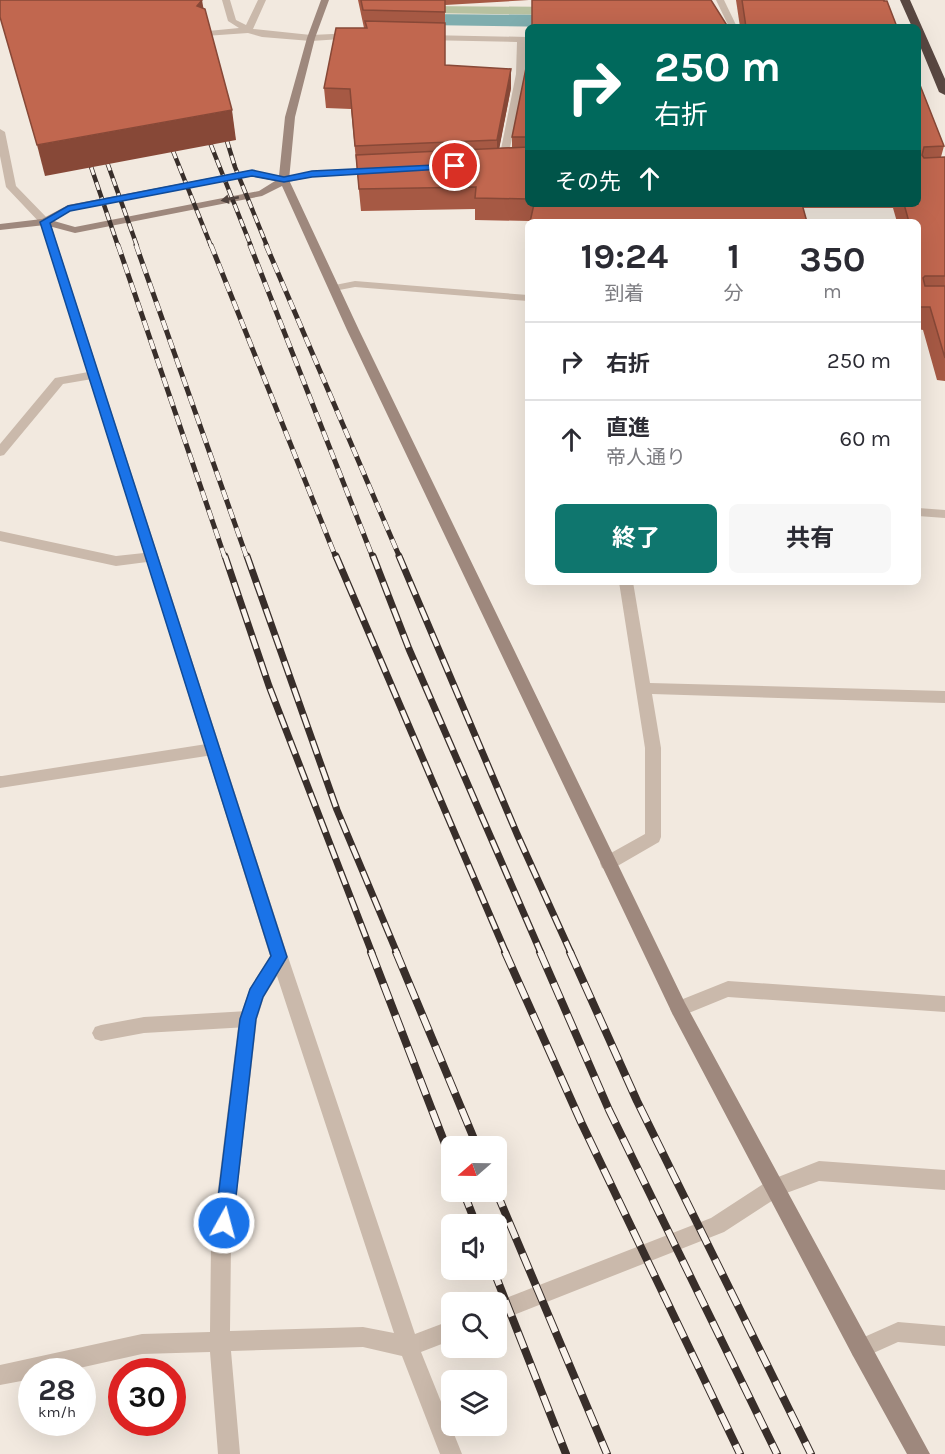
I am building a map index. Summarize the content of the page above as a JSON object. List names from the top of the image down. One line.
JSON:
{"north":"left","page":{"turn":["250 m","右折"],"then":"その先","eta":["19:24","到着","1","分","350","m"],"list":[{"name":"右折","value":"250 m"},{"name":"直進","note":"帝人通り","value":"60 m"}],"buttons":["終了","共有"],"speed":"28 km/h","limit":"30"}}
